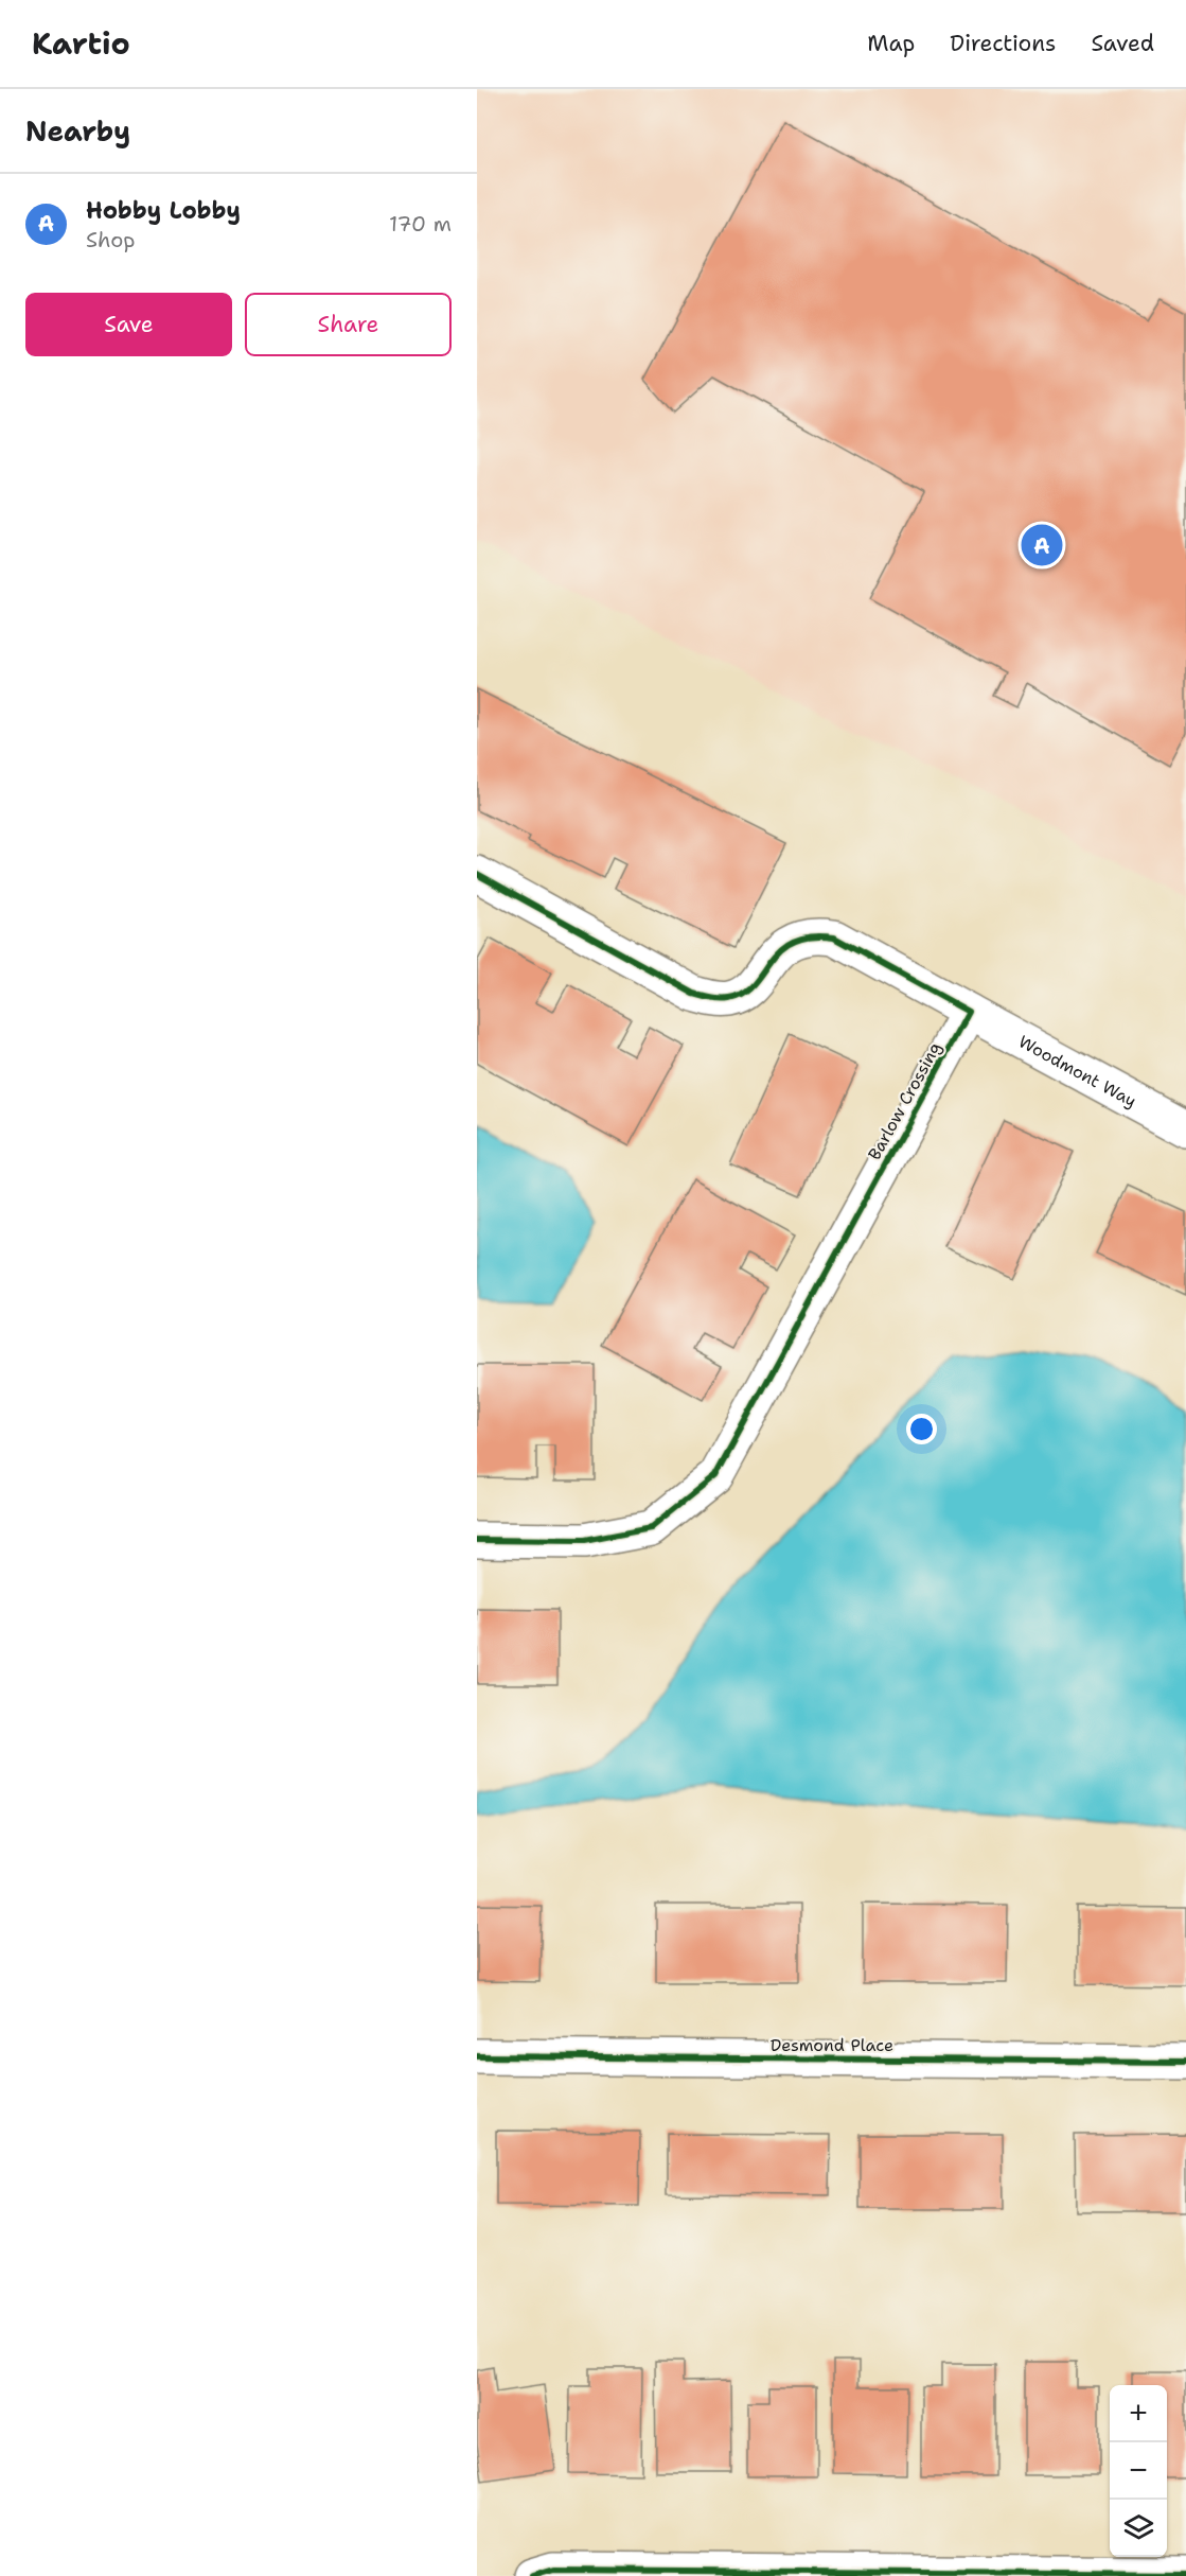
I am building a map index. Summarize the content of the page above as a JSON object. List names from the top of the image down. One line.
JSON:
{"streets":{"street":["Woodmont Way","Barlow Crossing","Desmond Place"]},"crossings":[["Woodmont Way","Barlow Crossing"]],"page":{"header":"Kartio","nav":["Map","Directions","Saved"],"heading":"Nearby","list":[{"mark":"A","name":"Hobby Lobby","note":"Shop","value":"170 m"}],"buttons":["Save","Share"],"pins":"A","map_buttons":["+","−"]}}
